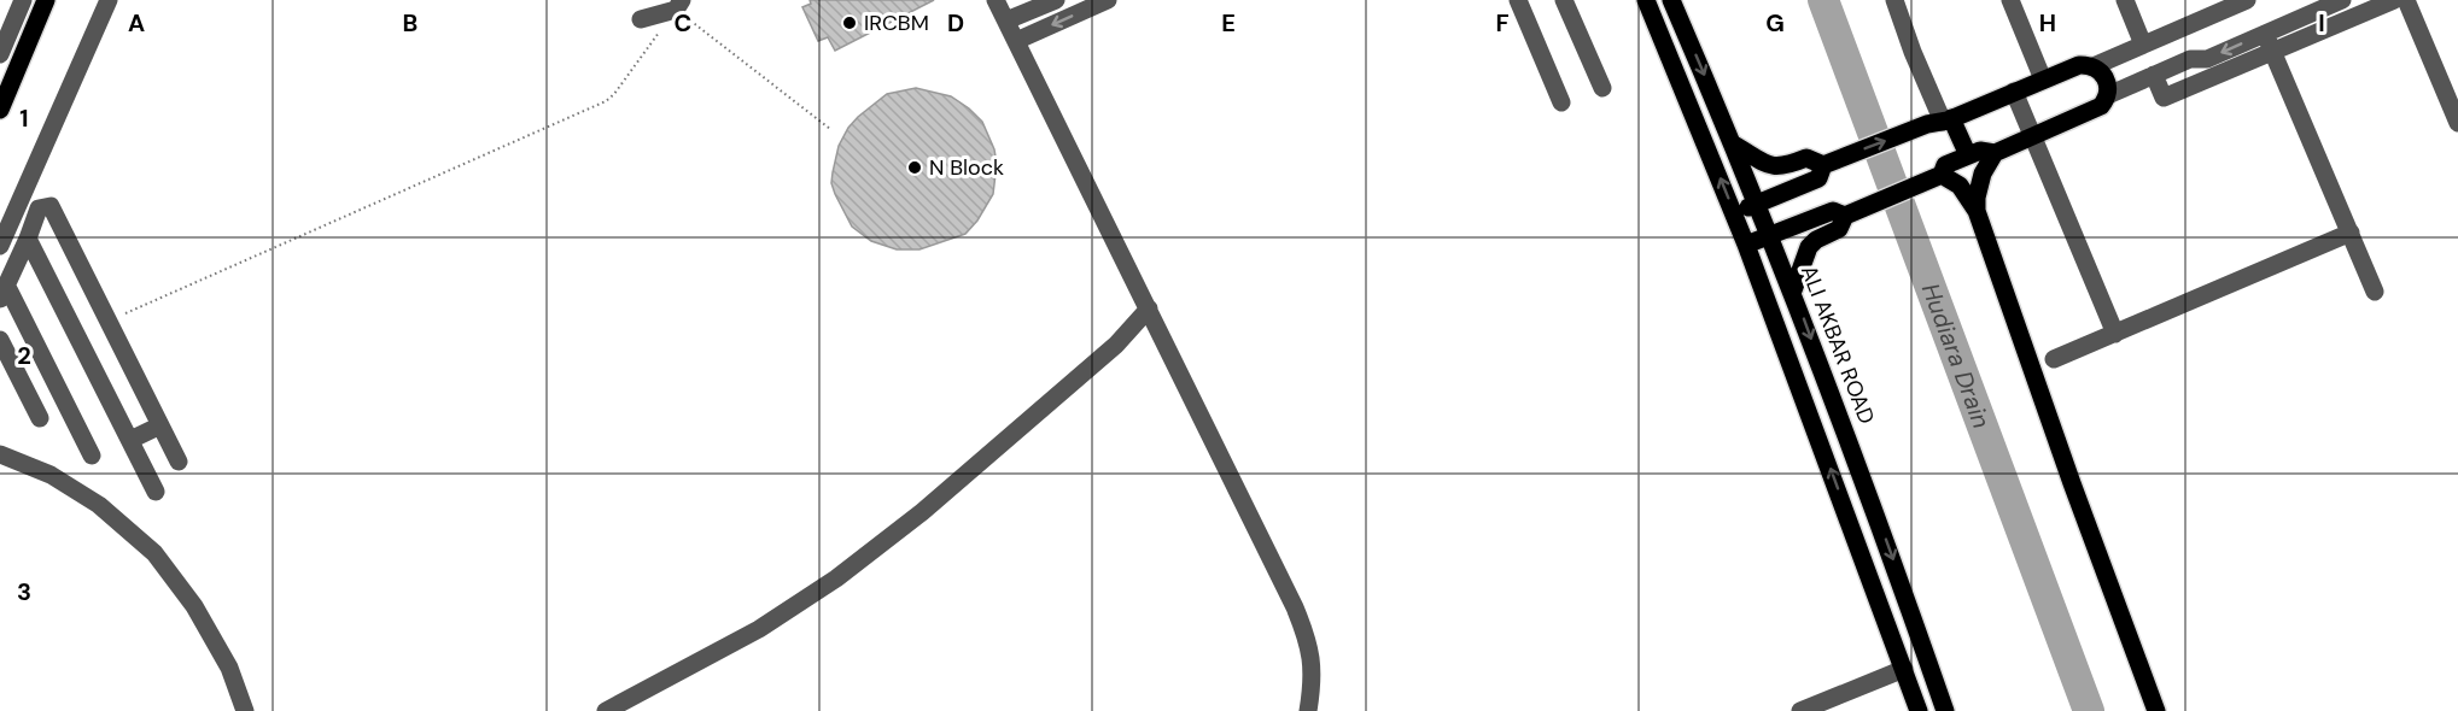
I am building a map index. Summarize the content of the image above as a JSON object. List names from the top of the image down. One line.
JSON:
{"streets":{"main road":["ALI AKBAR ROAD"]},"water":["Hudiara Drain"],"places":["IRCBM","N Block"],"grid":{"columns":["A","B","C","D","E","F","G","H","I"],"rows":["1","2","3"]}}
